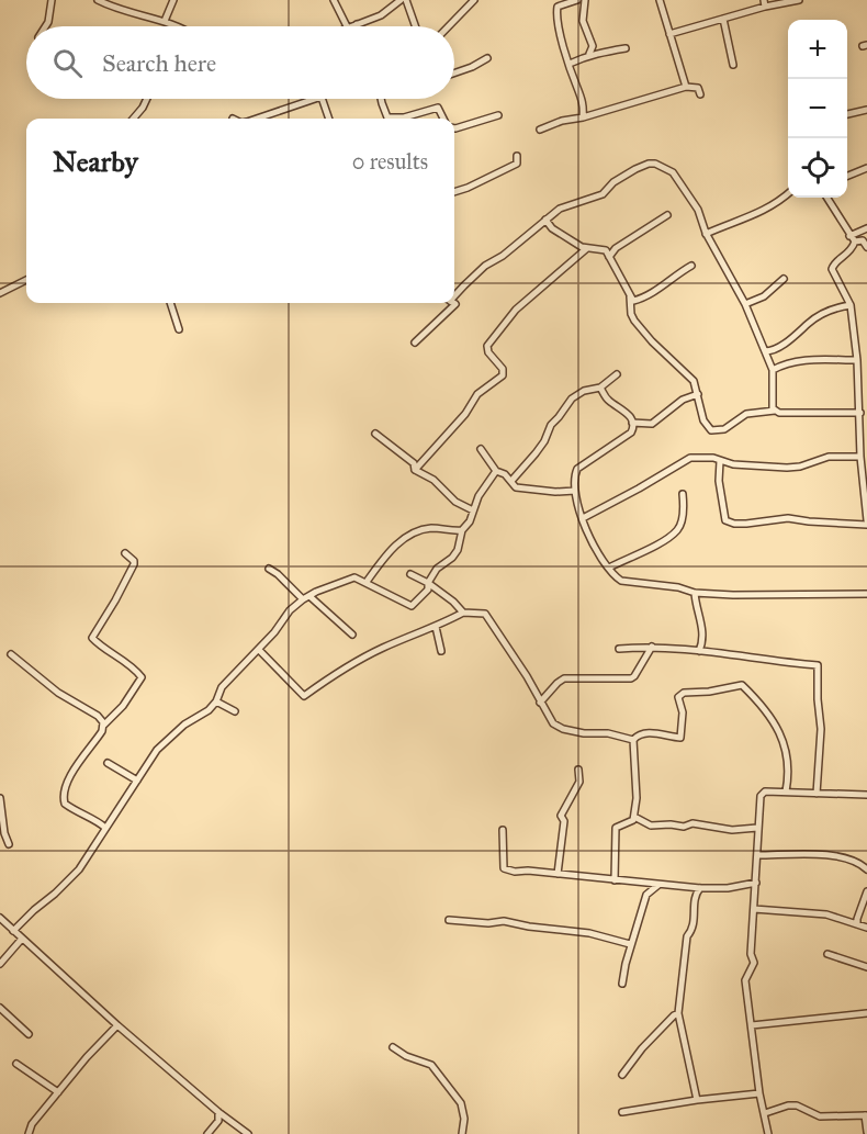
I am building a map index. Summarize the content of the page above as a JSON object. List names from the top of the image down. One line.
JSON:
{"page":{"map_buttons":["+","−"],"search":"Search here","heading":["Nearby","0 results"]}}
